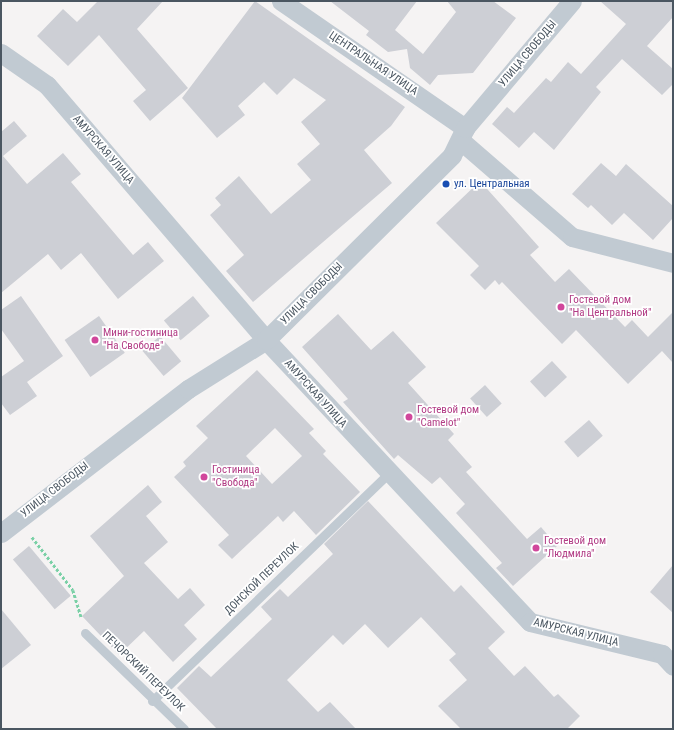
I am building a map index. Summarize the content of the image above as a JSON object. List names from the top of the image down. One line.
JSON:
{"streets":{"street":["УЛИЦА СВОБОДЫ","ЦЕНТРАЛЬНАЯ УЛИЦА","АМУРСКАЯ УЛИЦА"],"lane":["ДОНСКОЙ ПЕРЕУЛОК","ПЕЧОРСКИЙ ПЕРЕУЛОК"]},"crossings":[["УЛИЦА СВОБОДЫ","ЦЕНТРАЛЬНАЯ УЛИЦА"],["УЛИЦА СВОБОДЫ","АМУРСКАЯ УЛИЦА"],["АМУРСКАЯ УЛИЦА","ДОНСКОЙ ПЕРЕУЛОК"],["ДОНСКОЙ ПЕРЕУЛОК","ПЕЧОРСКИЙ ПЕРЕУЛОК"]],"places":["ул. Центральная","Гостевой дом \"На Центральной\"","Мини-гостиница \"На Свободе\"","Гостевой дом \"Camelot\"","Гостиница \"Свобода\"","Гостевой дом \"Людмила\""]}
